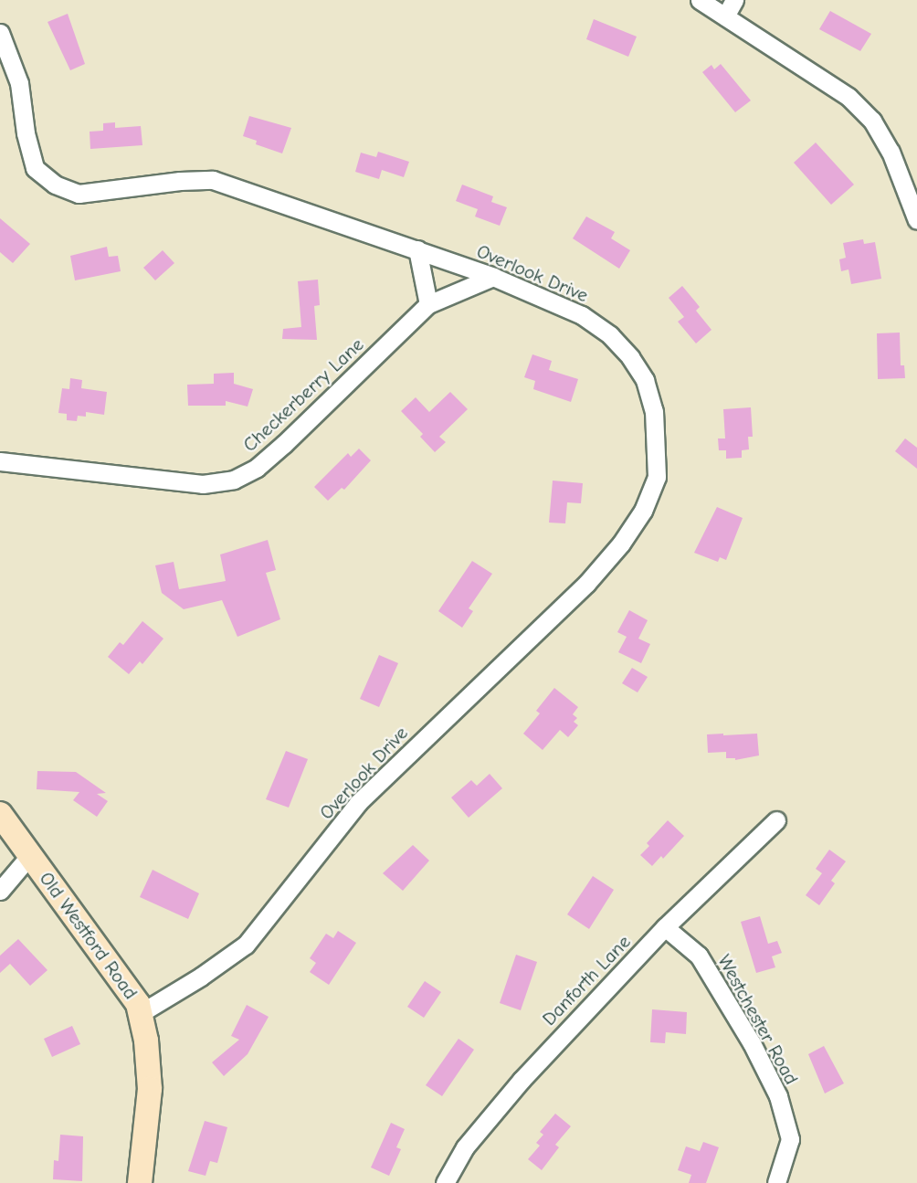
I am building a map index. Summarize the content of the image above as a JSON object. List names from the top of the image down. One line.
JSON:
{"streets":{"main road":["Old Westford Road"],"street":["Overlook Drive","Checkerberry Lane","Danforth Lane","Westchester Road"]},"crossings":[["Overlook Drive","Checkerberry Lane"],["Overlook Drive","Old Westford Road"],["Danforth Lane","Westchester Road"]]}
